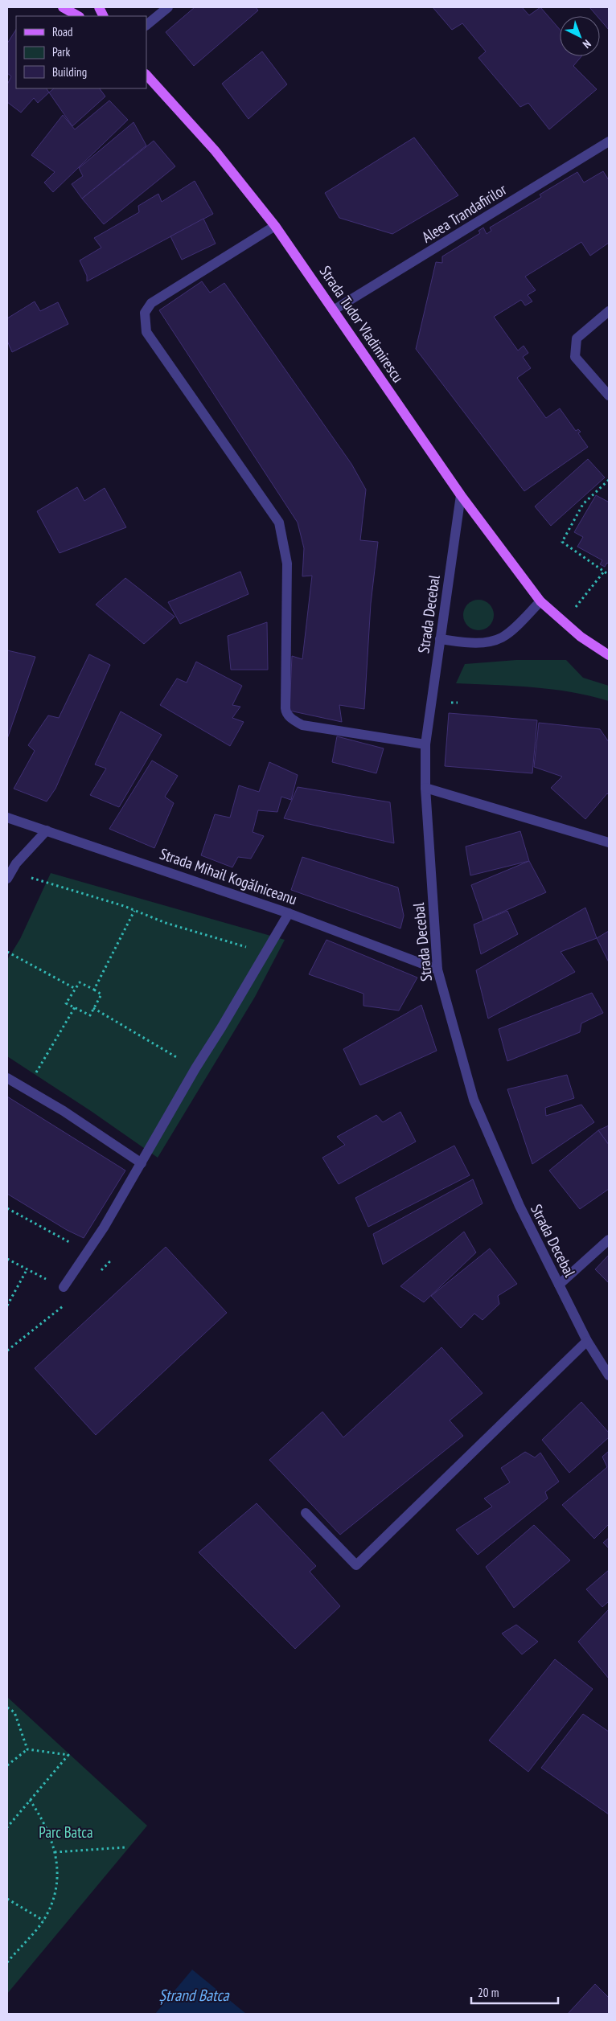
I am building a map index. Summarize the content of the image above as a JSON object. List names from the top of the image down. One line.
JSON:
{"streets":{"main road":["Strada Tudor Vladimirescu"],"street":["Aleea Trandafirilor","Strada Decebal","Strada Mihail Kogălniceanu"]},"crossings":[["Aleea Trandafirilor","Strada Tudor Vladimirescu"],["Strada Tudor Vladimirescu","Strada Decebal"],["Strada Decebal","Strada Mihail Kogălniceanu"]],"water":["Ștrand Batca"],"parks":["Parc Batca"],"legend":["Road","Park","Building"],"scale_bar":"20 m","north":"bottom right"}
